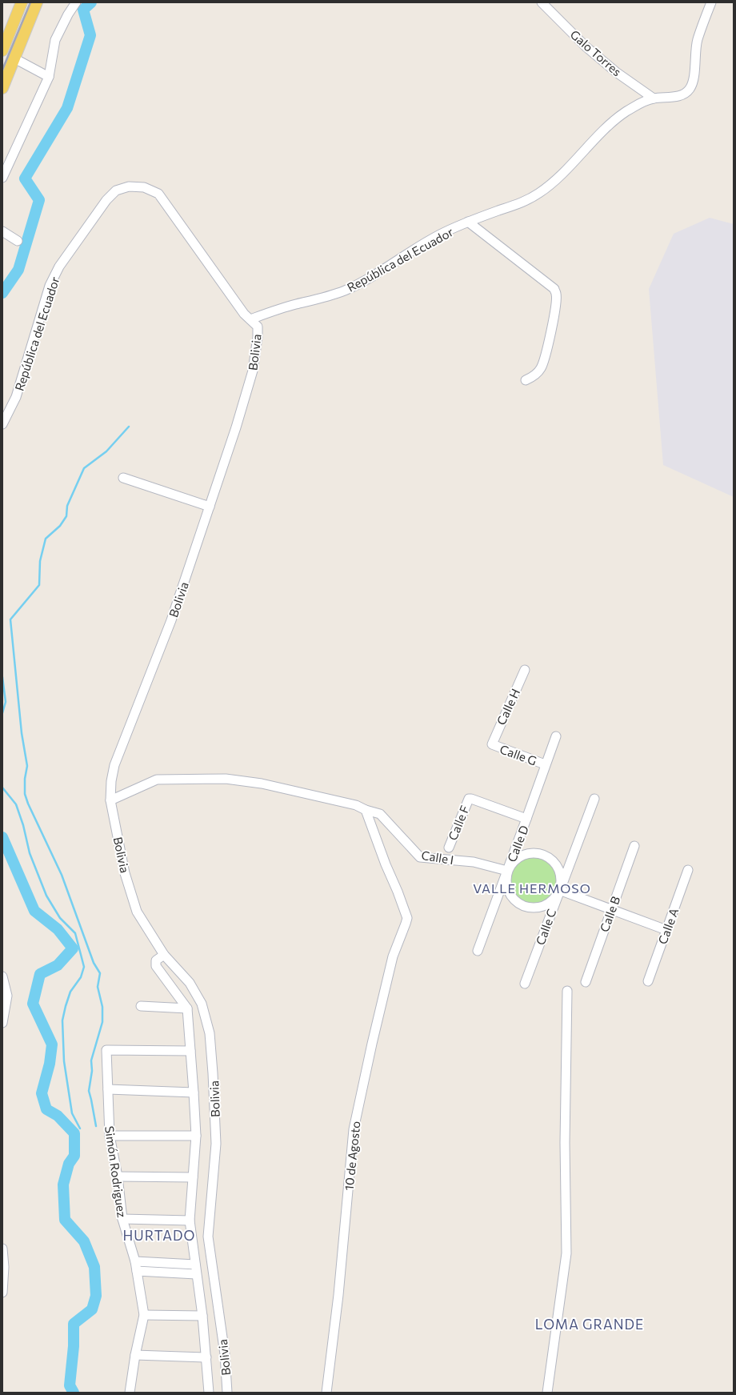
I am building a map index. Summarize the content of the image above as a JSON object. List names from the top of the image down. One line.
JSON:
{"streets":{"street":["Galo Torres","República del Ecuador","Bolivia","Calle H","Calle G","Calle F","Calle D","Calle I","Calle B","Calle A","Calle C","10 de Agosto","Simón Rodriguez"]},"crossings":[["Galo Torres","República del Ecuador"],["República del Ecuador","Bolivia"],["Bolivia","Calle I"],["Calle H","Calle G"],["Calle G","Calle D"],["Calle F","Calle D"],["Calle D","Calle I"],["Calle D","Calle C"],["Calle I","Calle C"],["Calle I","10 de Agosto"]],"districts":["VALLE HERMOSO","HURTADO","LOMA GRANDE"]}
